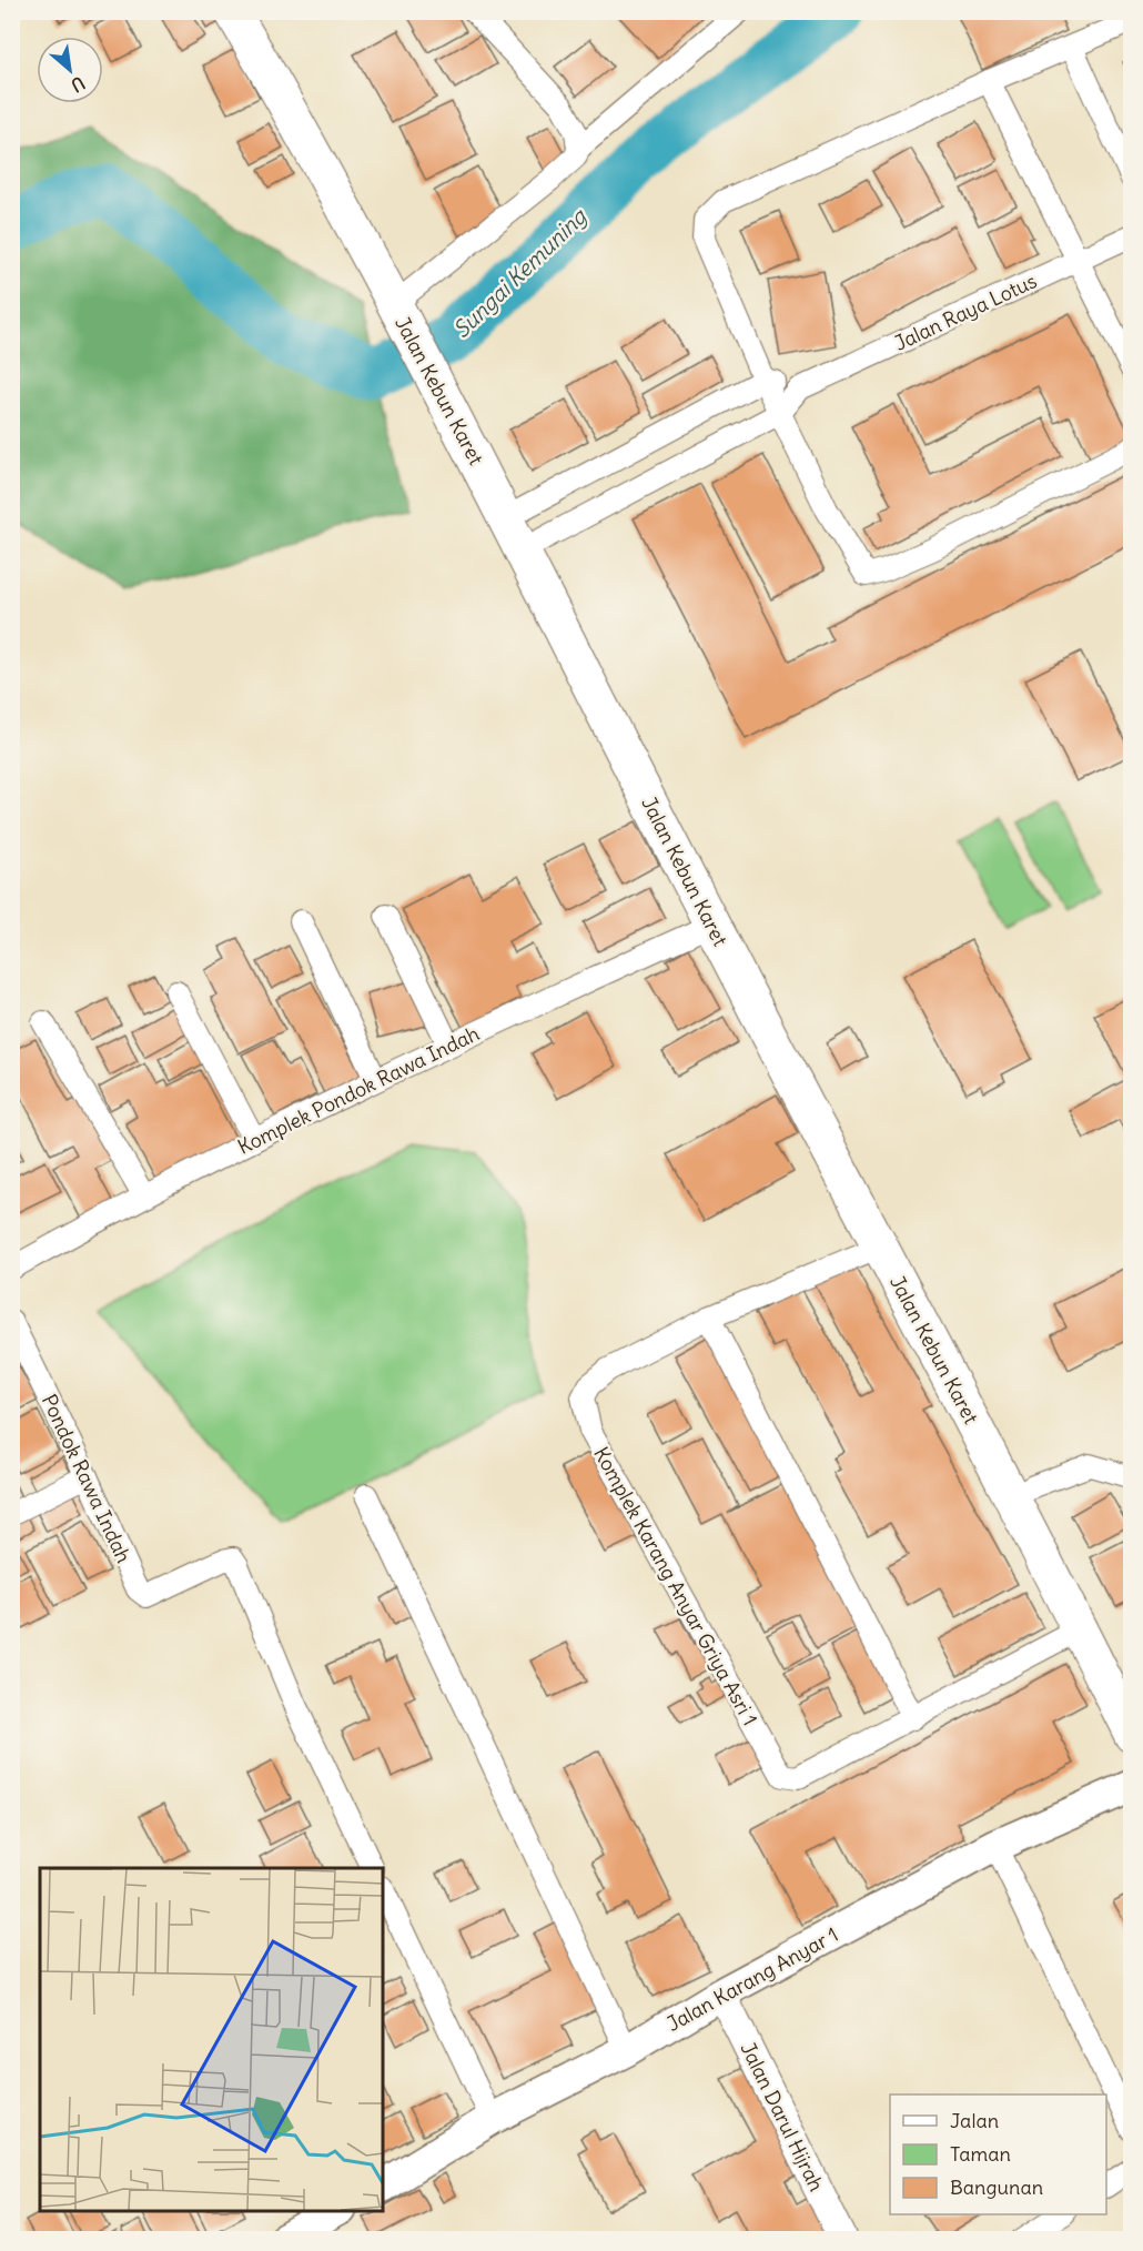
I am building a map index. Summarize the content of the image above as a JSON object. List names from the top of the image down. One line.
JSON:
{"streets":{"main road":["Jalan Kebun Karet","Jalan Karang Anyar 1"],"street":["Jalan Raya Lotus","Komplek Pondok Rawa Indah","Pondok Rawa Indah","Komplek Karang Anyar Griya Asri 1","Jalan Darul Hijrah"]},"crossings":[["Jalan Kebun Karet","Komplek Pondok Rawa Indah"],["Jalan Kebun Karet","Komplek Karang Anyar Griya Asri 1"],["Jalan Karang Anyar 1","Jalan Darul Hijrah"]],"water":["Sungai Kemuning"],"legend":["Jalan","Taman","Bangunan"],"north":"bottom right"}
